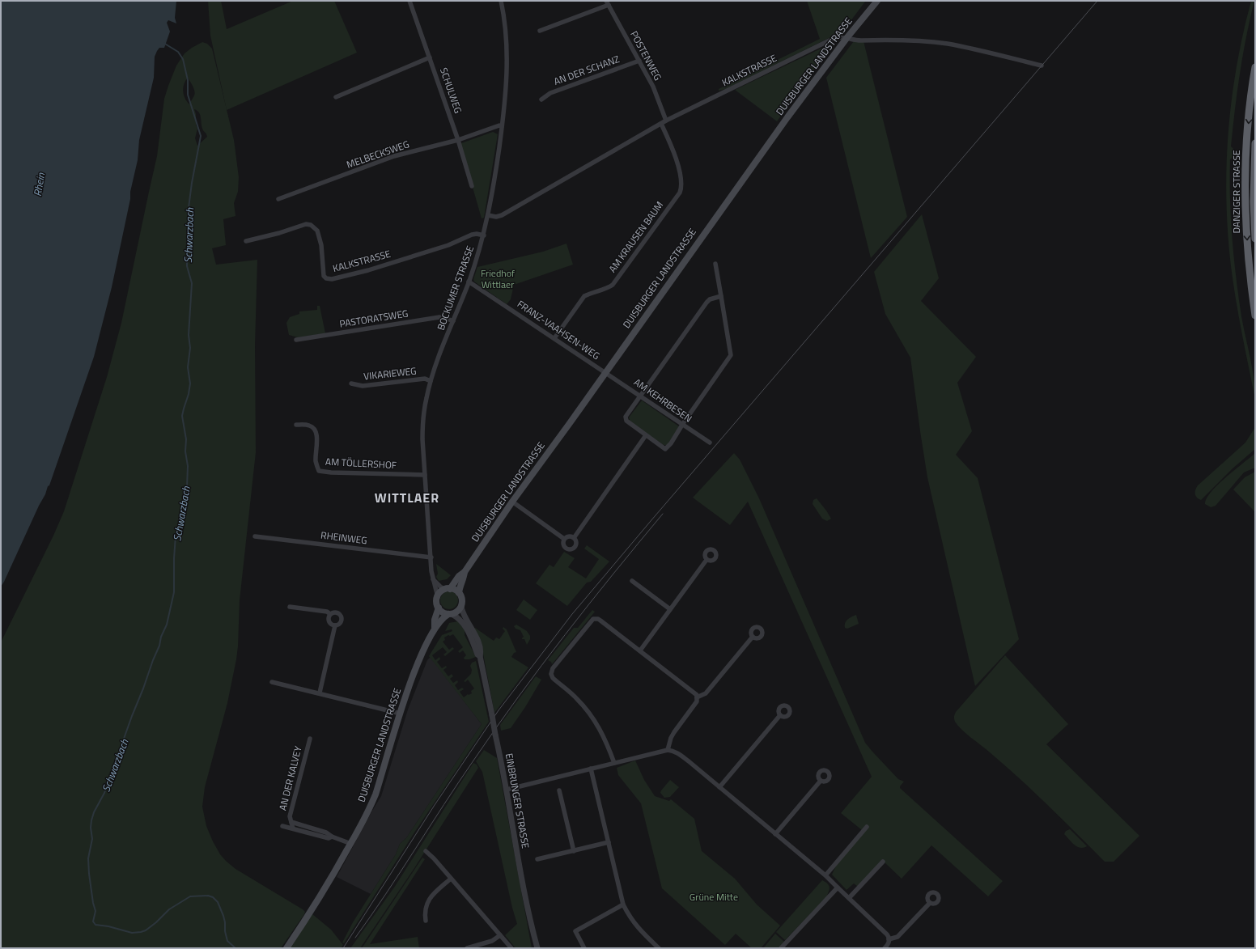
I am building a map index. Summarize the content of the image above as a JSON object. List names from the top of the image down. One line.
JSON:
{"streets":{"highway":["DANZIGER STRASSE"],"main road":["DUISBURGER LANDSTRASSE"],"street":["POSTENWEG","AN DER SCHANZ","KALKSTRASSE","SCHULWEG","MELBECKSWEG","AM KRAUSEN BAUM","BOCKUMER STRASSE","PASTORATSWEG","FRANZ-VAAHSEN-WEG","VIKARIEWEG","AM KEHRBESEN","AM TÖLLERSHOF","RHEINWEG","AN DER KALVEY","EINBRUNGER STRASSE"]},"crossings":[["POSTENWEG","AN DER SCHANZ"],["POSTENWEG","KALKSTRASSE"],["DUISBURGER LANDSTRASSE","KALKSTRASSE"],["DUISBURGER LANDSTRASSE","BOCKUMER STRASSE"],["DUISBURGER LANDSTRASSE","FRANZ-VAAHSEN-WEG"],["DUISBURGER LANDSTRASSE","AM KEHRBESEN"],["DUISBURGER LANDSTRASSE","AN DER KALVEY"],["DUISBURGER LANDSTRASSE","EINBRUNGER STRASSE"],["KALKSTRASSE","AM KRAUSEN BAUM"],["KALKSTRASSE","BOCKUMER STRASSE"],["SCHULWEG","MELBECKSWEG"],["MELBECKSWEG","BOCKUMER STRASSE"],["AM KRAUSEN BAUM","FRANZ-VAAHSEN-WEG"],["BOCKUMER STRASSE","PASTORATSWEG"],["BOCKUMER STRASSE","FRANZ-VAAHSEN-WEG"],["BOCKUMER STRASSE","VIKARIEWEG"],["BOCKUMER STRASSE","AM TÖLLERSHOF"],["BOCKUMER STRASSE","RHEINWEG"],["BOCKUMER STRASSE","EINBRUNGER STRASSE"],["FRANZ-VAAHSEN-WEG","AM KEHRBESEN"]],"districts":["WITTLAER"],"water":["Rhein","Schwarzbach"],"parks":["Friedhof Wittlaer","Grüne Mitte"]}
